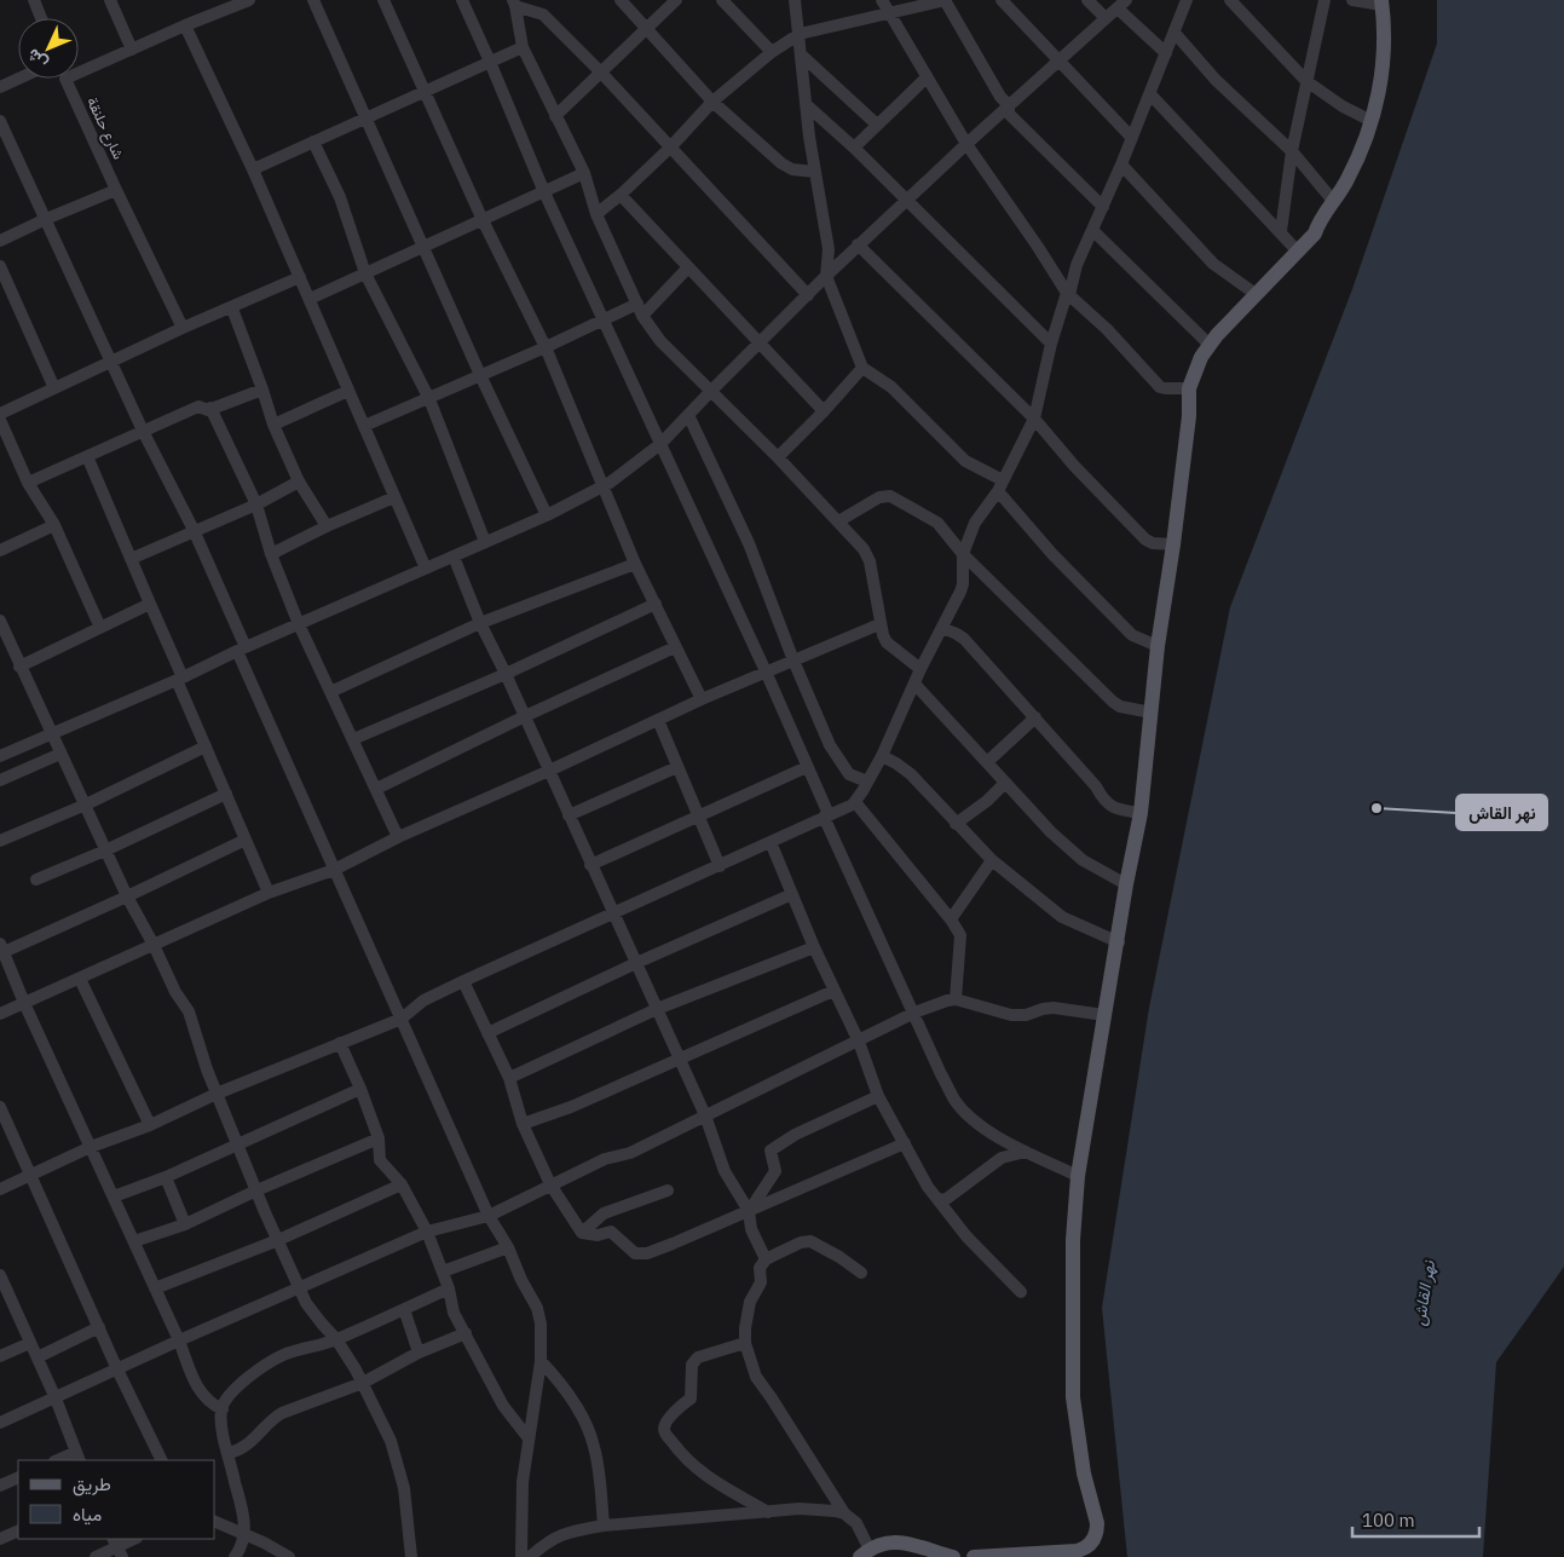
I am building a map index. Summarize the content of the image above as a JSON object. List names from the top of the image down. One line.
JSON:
{"streets":{"street":["شارع حلنقة"]},"water":["نهر القاش"],"places":["نهر القاش"],"legend":["طريق","مياه"],"scale_bar":"100 m","north":"bottom left"}
